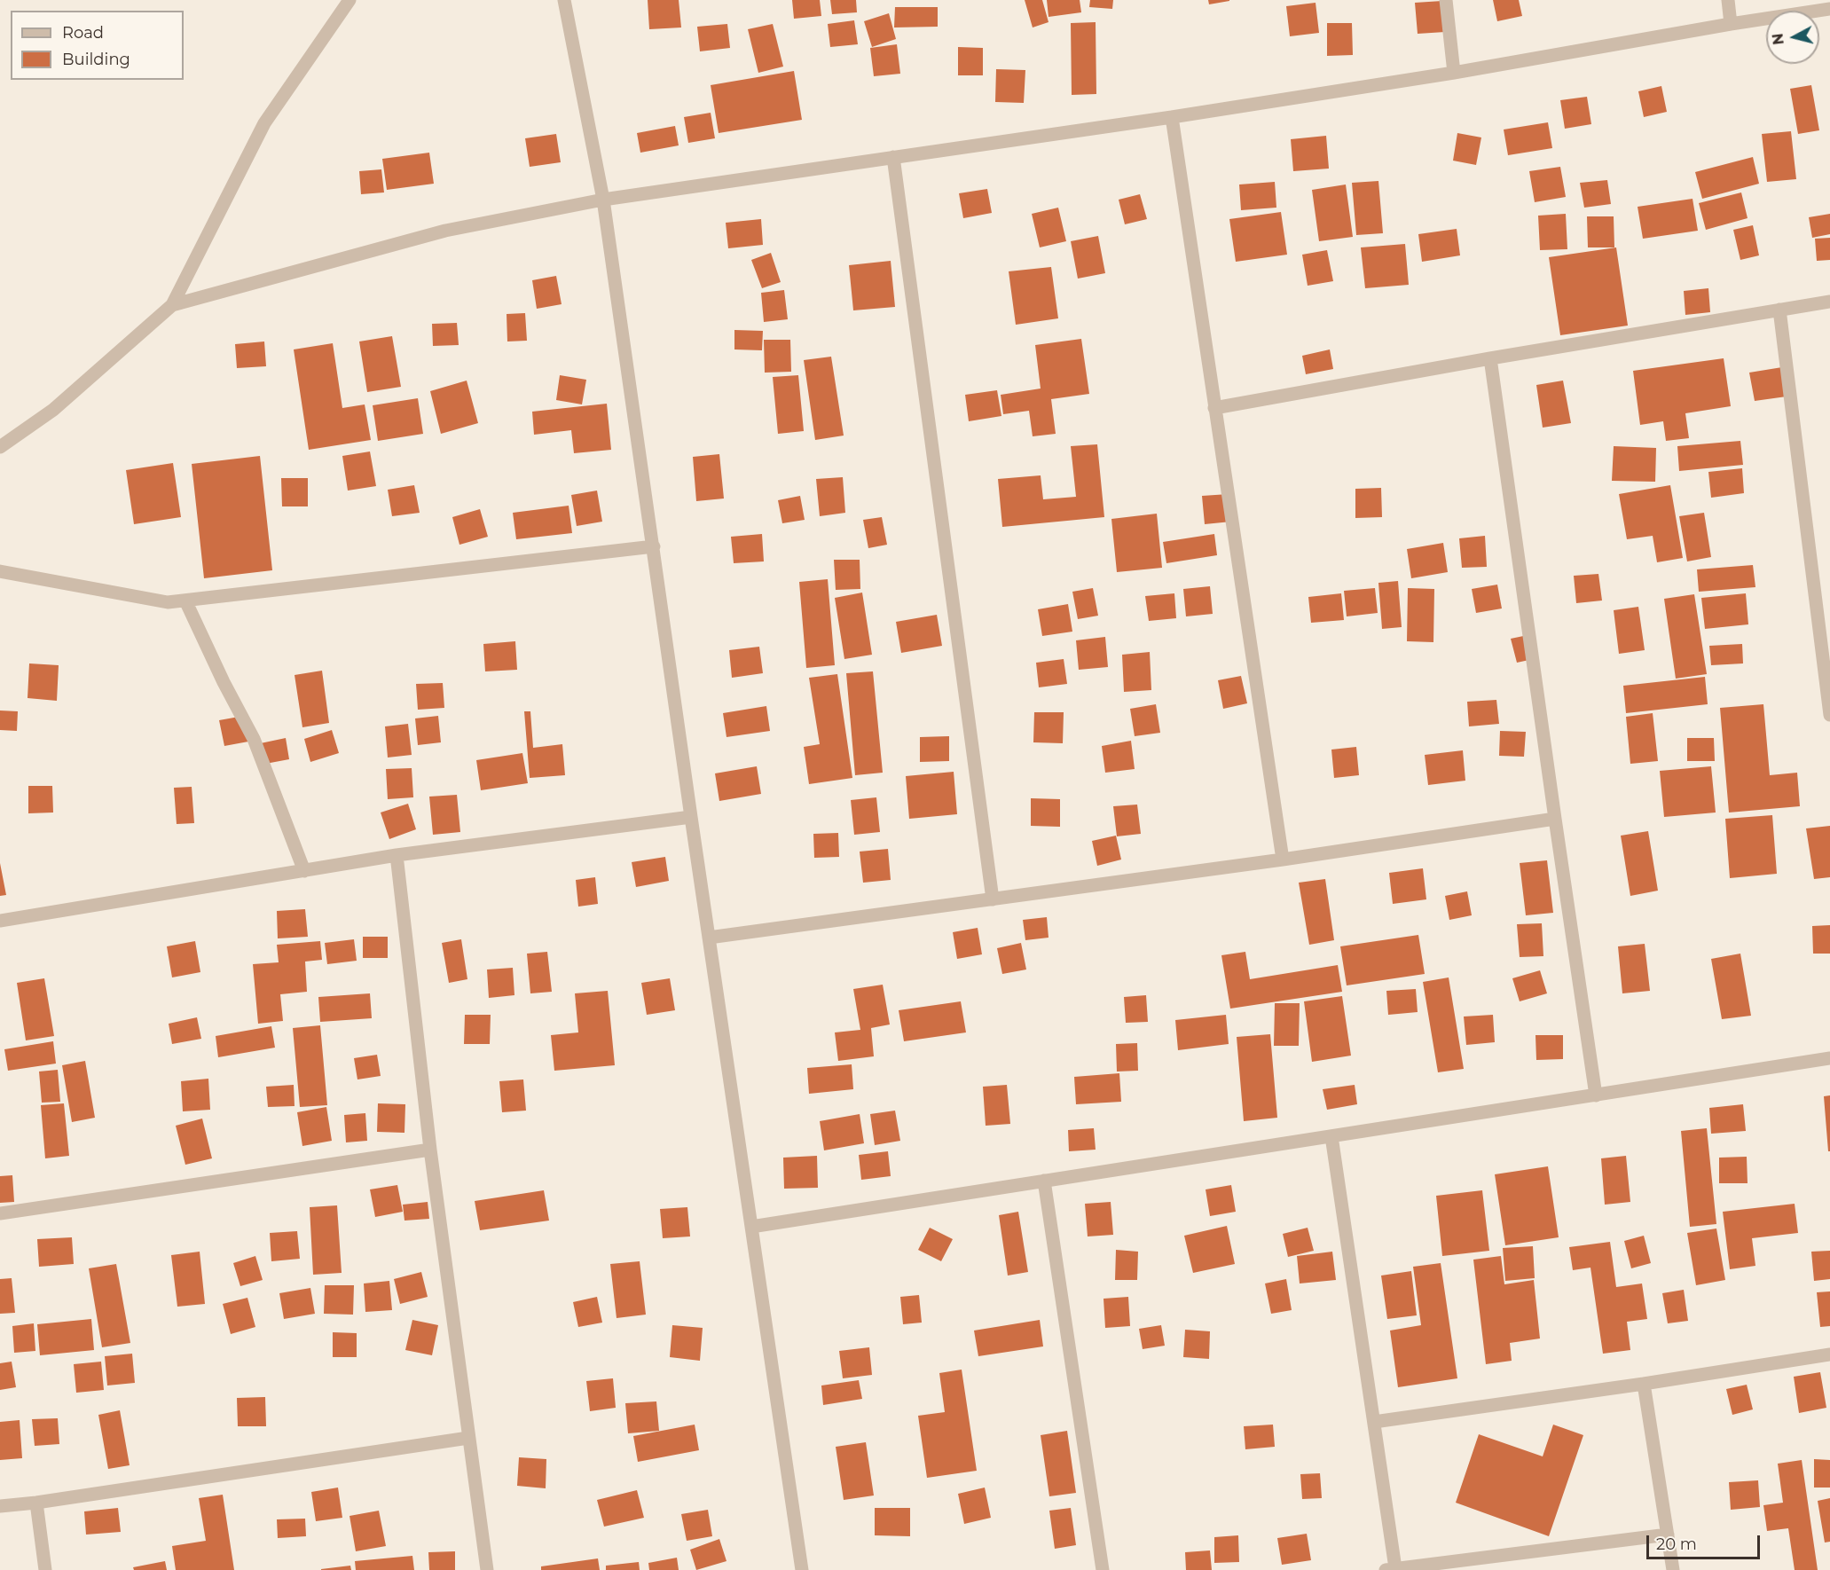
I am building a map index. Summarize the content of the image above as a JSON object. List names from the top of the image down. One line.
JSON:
{"legend":["Road","Building"],"scale_bar":"20 m","north":"left"}
